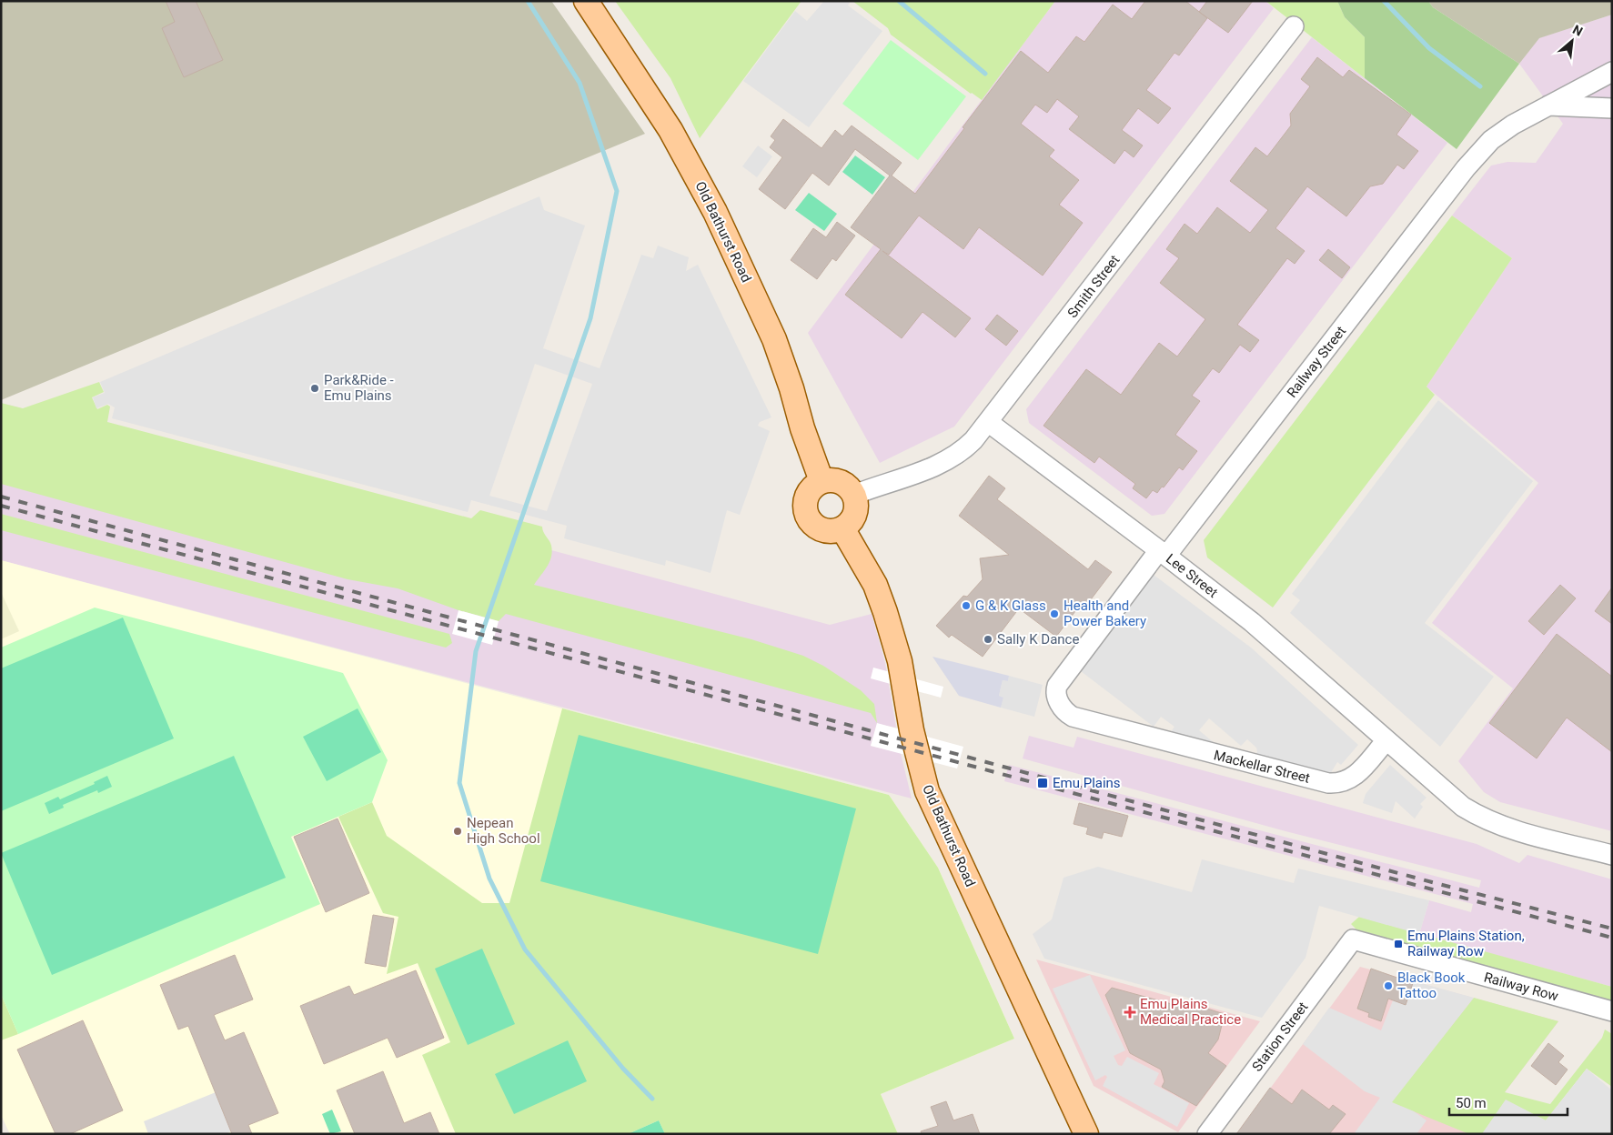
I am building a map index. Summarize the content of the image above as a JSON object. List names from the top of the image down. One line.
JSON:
{"streets":{"main road":["Old Bathurst Road"],"street":["Smith Street","Railway Street","Lee Street","Mackellar Street","Railway Row","Station Street"]},"crossings":[["Old Bathurst Road","Smith Street"],["Smith Street","Lee Street"],["Railway Street","Lee Street"],["Railway Street","Mackellar Street"],["Lee Street","Mackellar Street"],["Railway Row","Station Street"]],"places":{"other":["Park&Ride - Emu Plains","G & K Glass","Health and Power Bakery","Sally K Dance","Nepean High School","Black Book Tattoo"],"transit":["Emu Plains","Emu Plains Station, Railway Row"],"health":["Emu Plains Medical Practice"]},"scale_bar":"50 m","north":"top right"}
